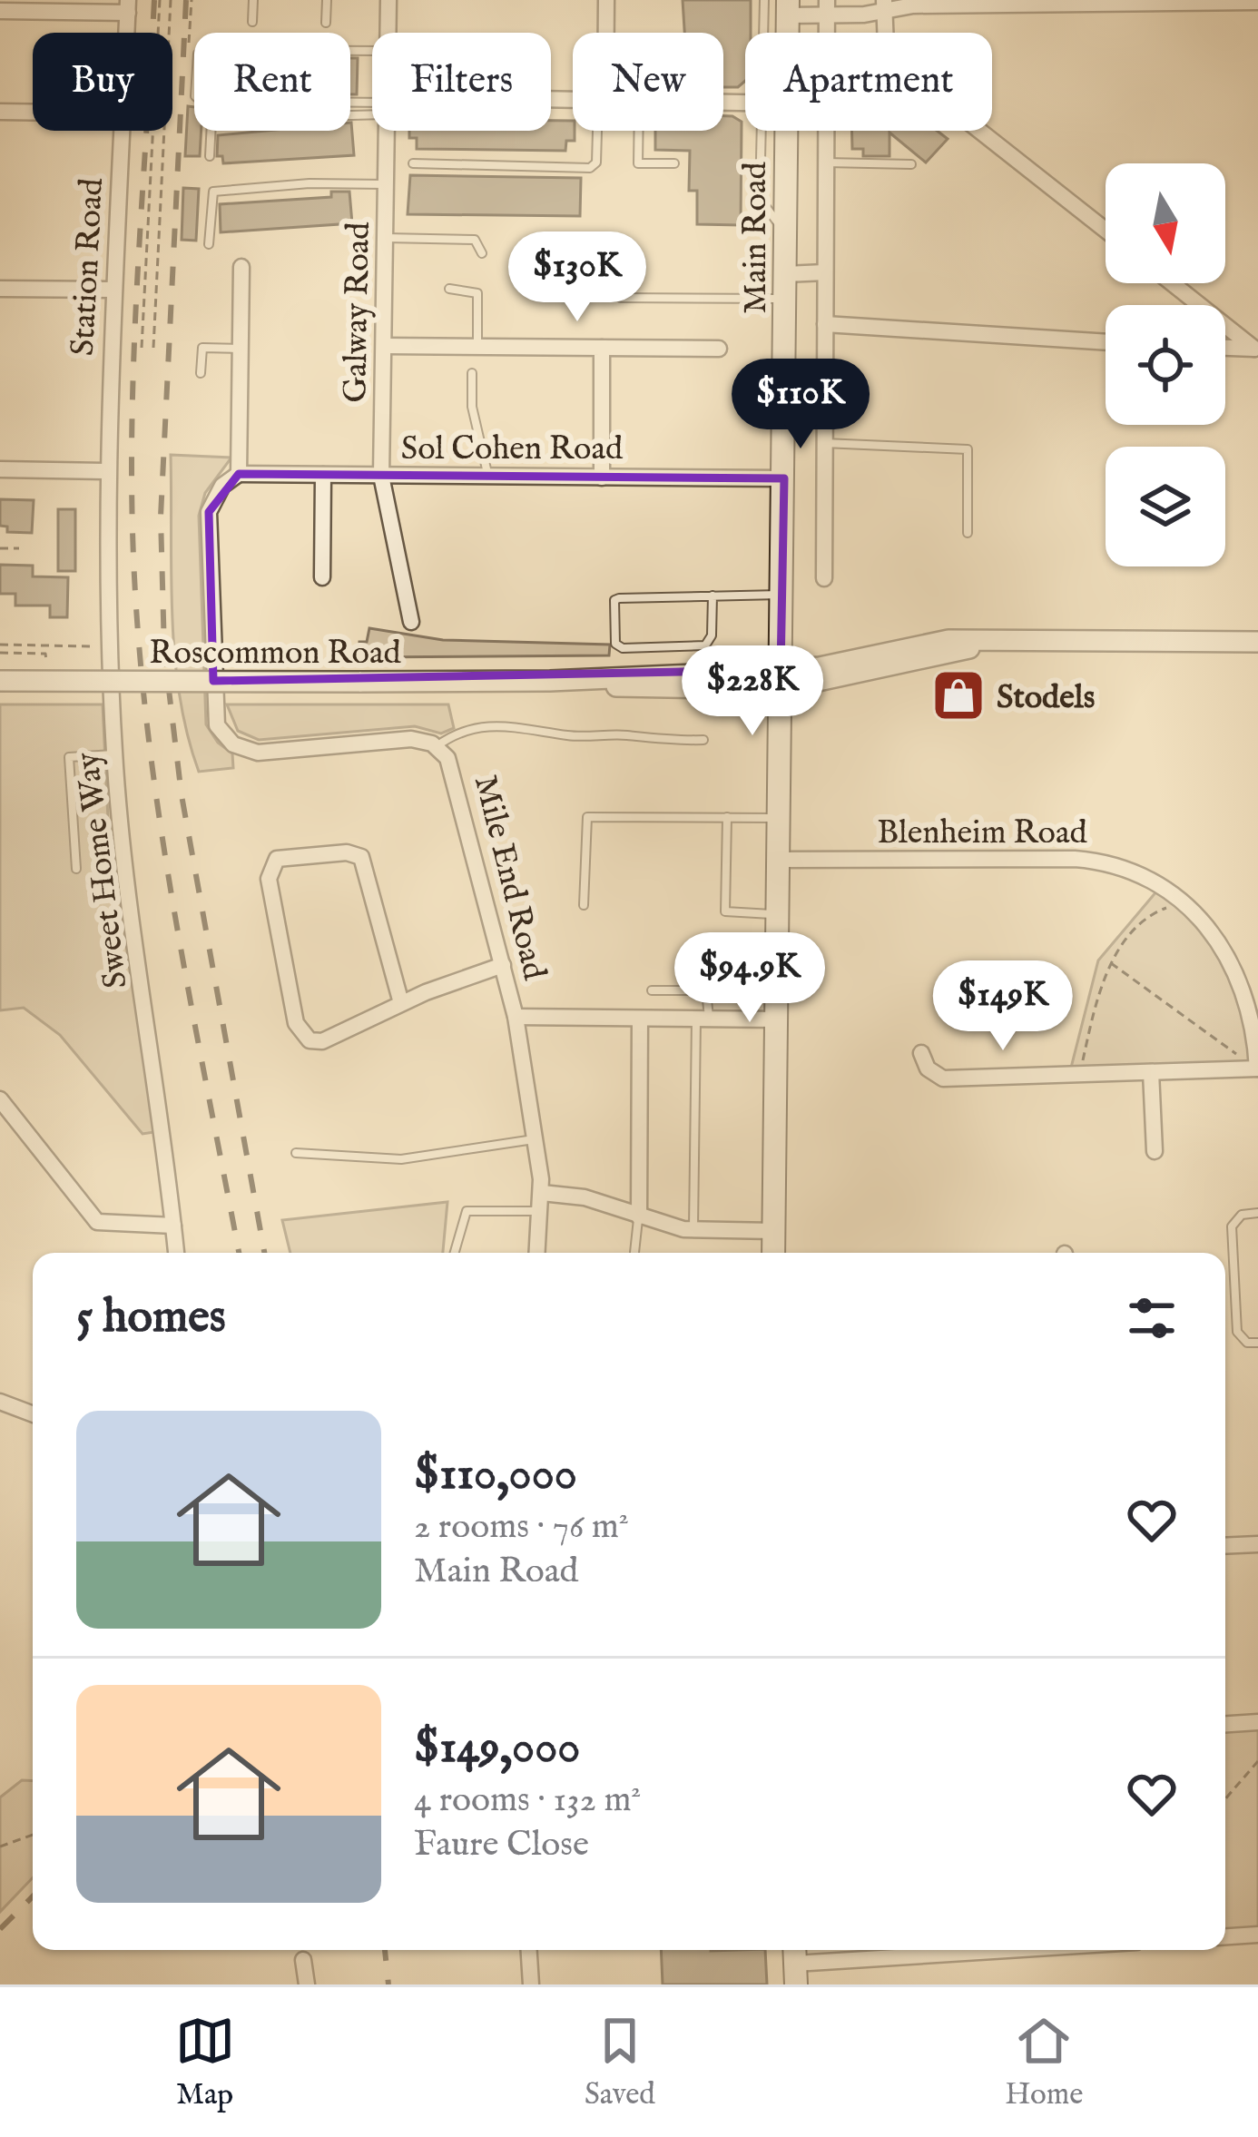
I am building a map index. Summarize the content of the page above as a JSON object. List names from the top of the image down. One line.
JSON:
{"streets":{"main road":["Main Road"],"street":["Station Road","Galway Road","Sol Cohen Road","Roscommon Road","Blenheim Road","Sweet Home Way","Mile End Road"]},"crossings":[["Main Road","Sol Cohen Road"],["Main Road","Roscommon Road"],["Main Road","Blenheim Road"],["Station Road","Sweet Home Way"],["Galway Road","Sol Cohen Road"],["Sol Cohen Road","Mile End Road"]],"places":{"shop":["Stodels"]},"north":"bottom","page":{"chip":["Buy","Rent","Filters","New","Apartment"],"price":["$130K","$110K","$228K","$94.9K","$149K"],"heading":"5 homes","list":[{"name":"$110,000","note":"2 rooms · 76 m² · Main Road"},{"name":"$149,000","note":"4 rooms · 132 m² · Faure Close"}],"tabs":["Map","Saved","Home"]}}
